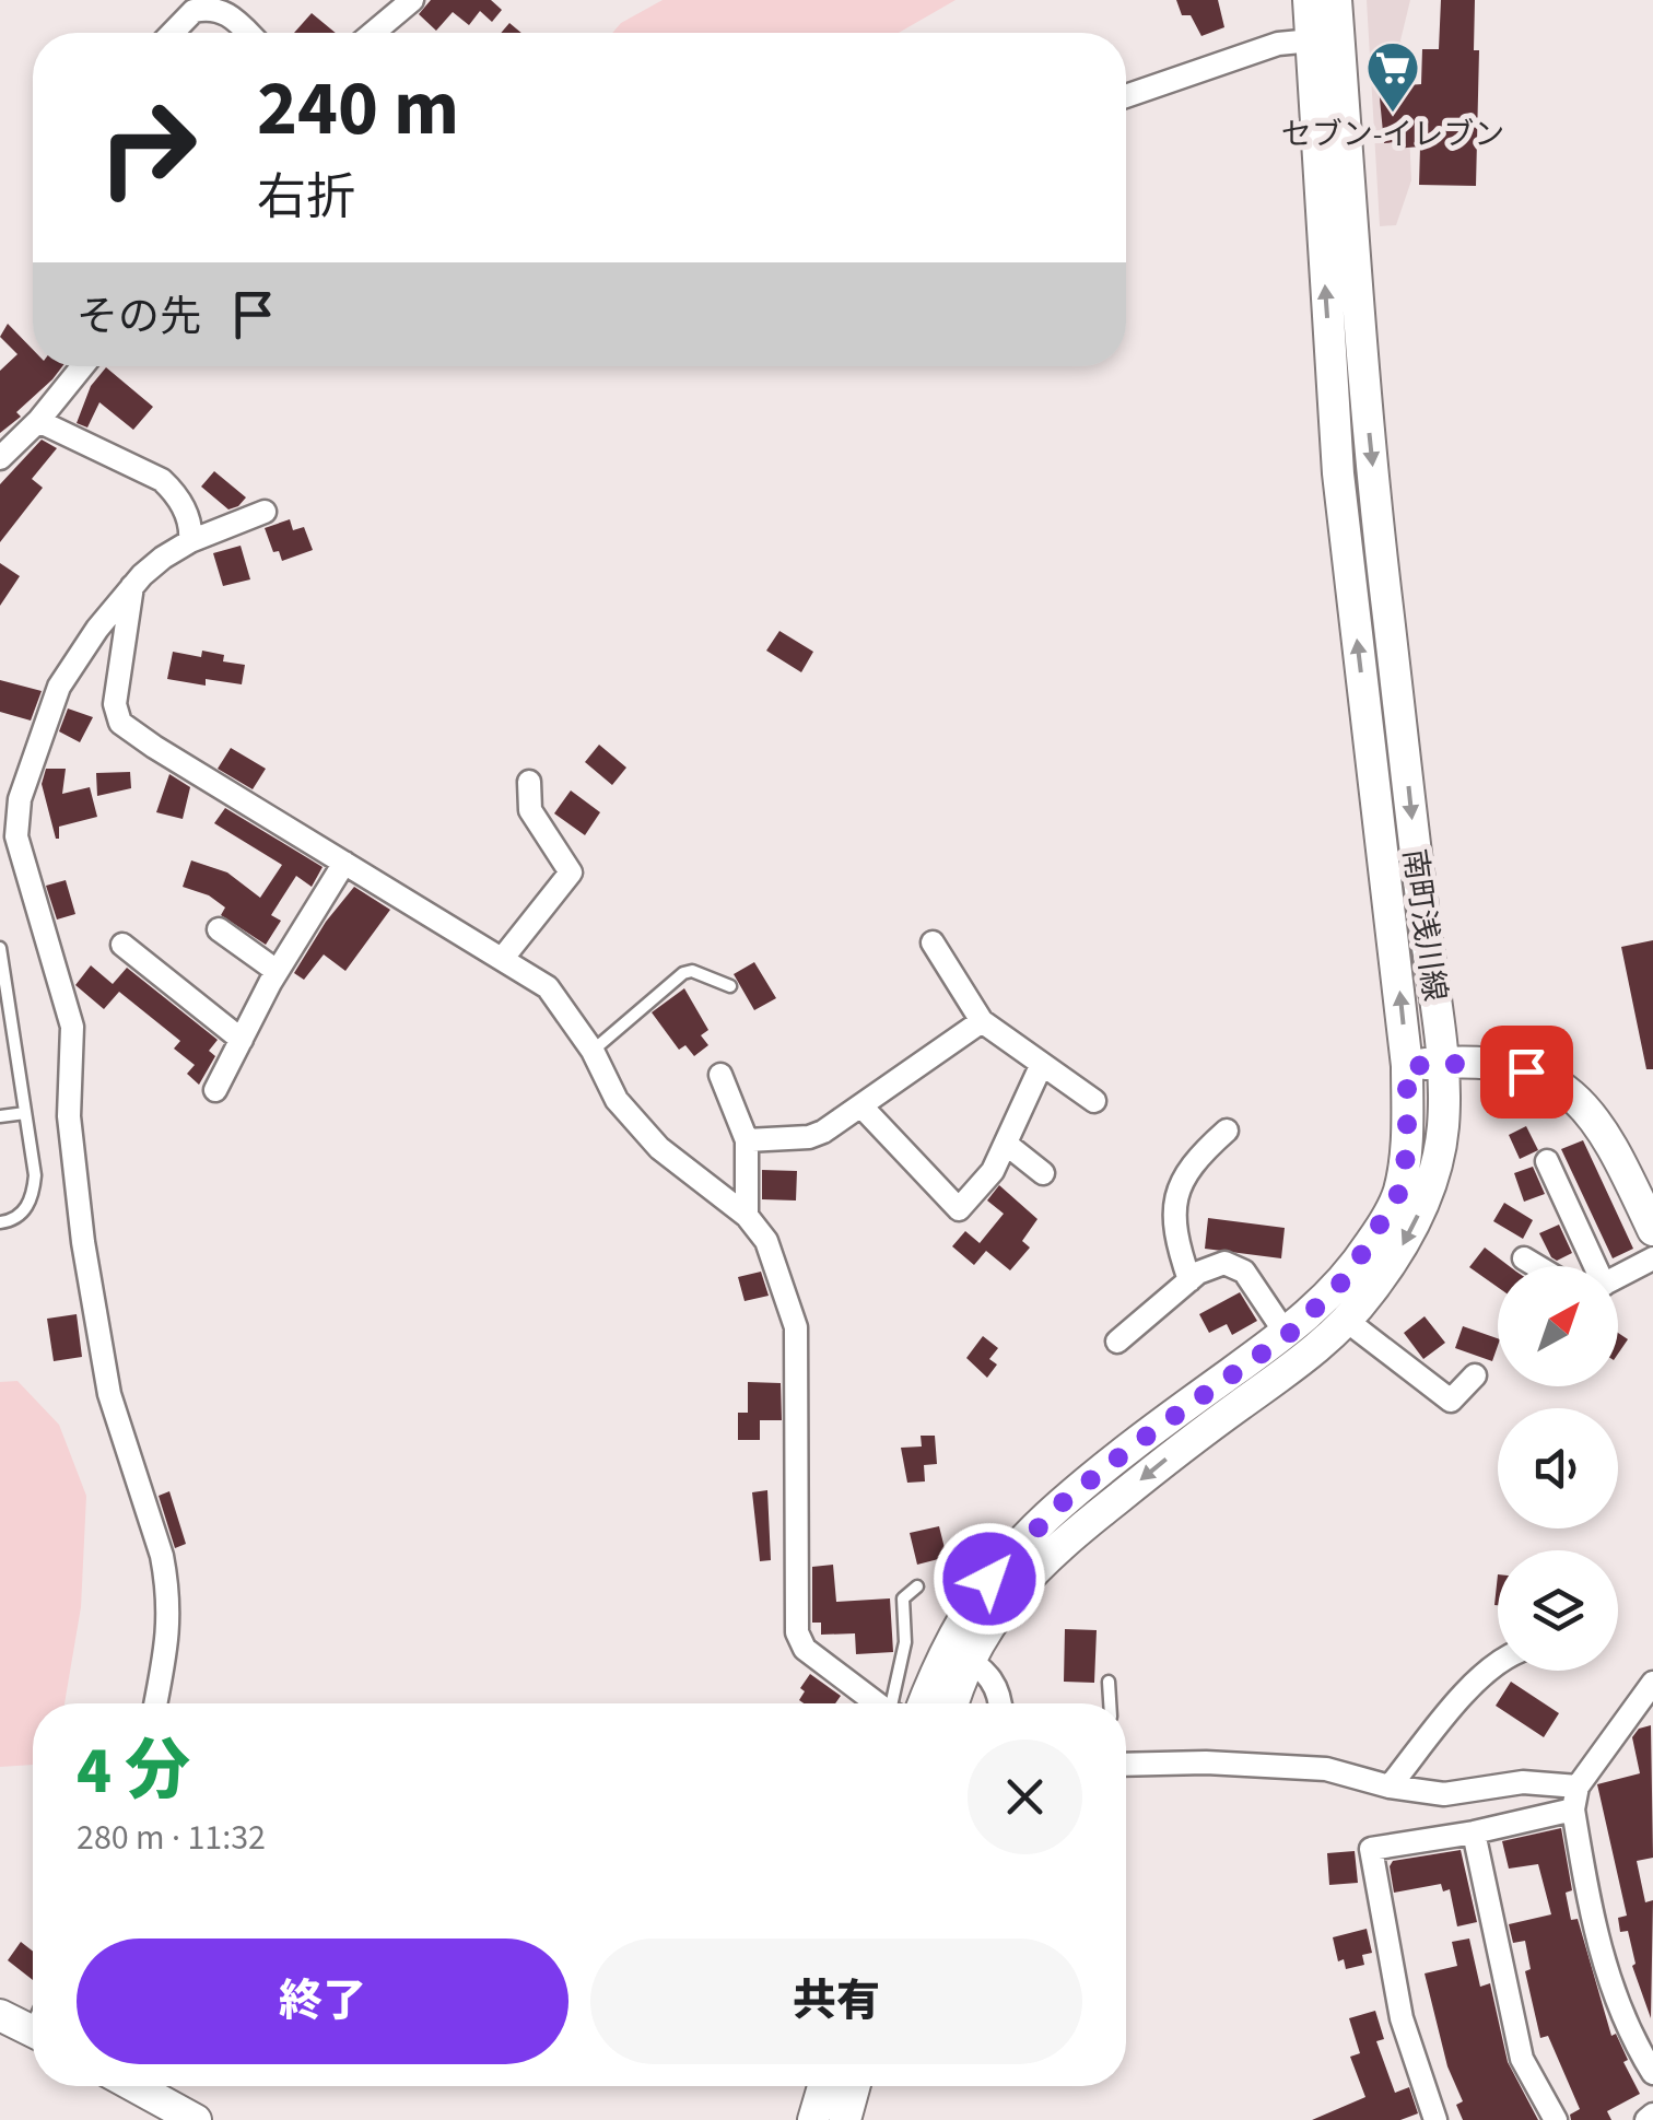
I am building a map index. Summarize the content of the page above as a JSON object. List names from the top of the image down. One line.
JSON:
{"streets":{"street":["南町浅川線"]},"places":{"supermarket":["セブン-イレブン"]},"north":"top right","page":{"turn":["240 m","右折"],"then":"その先","heading":["4 分","280 m · 11:32"],"buttons":["終了","共有"]}}
